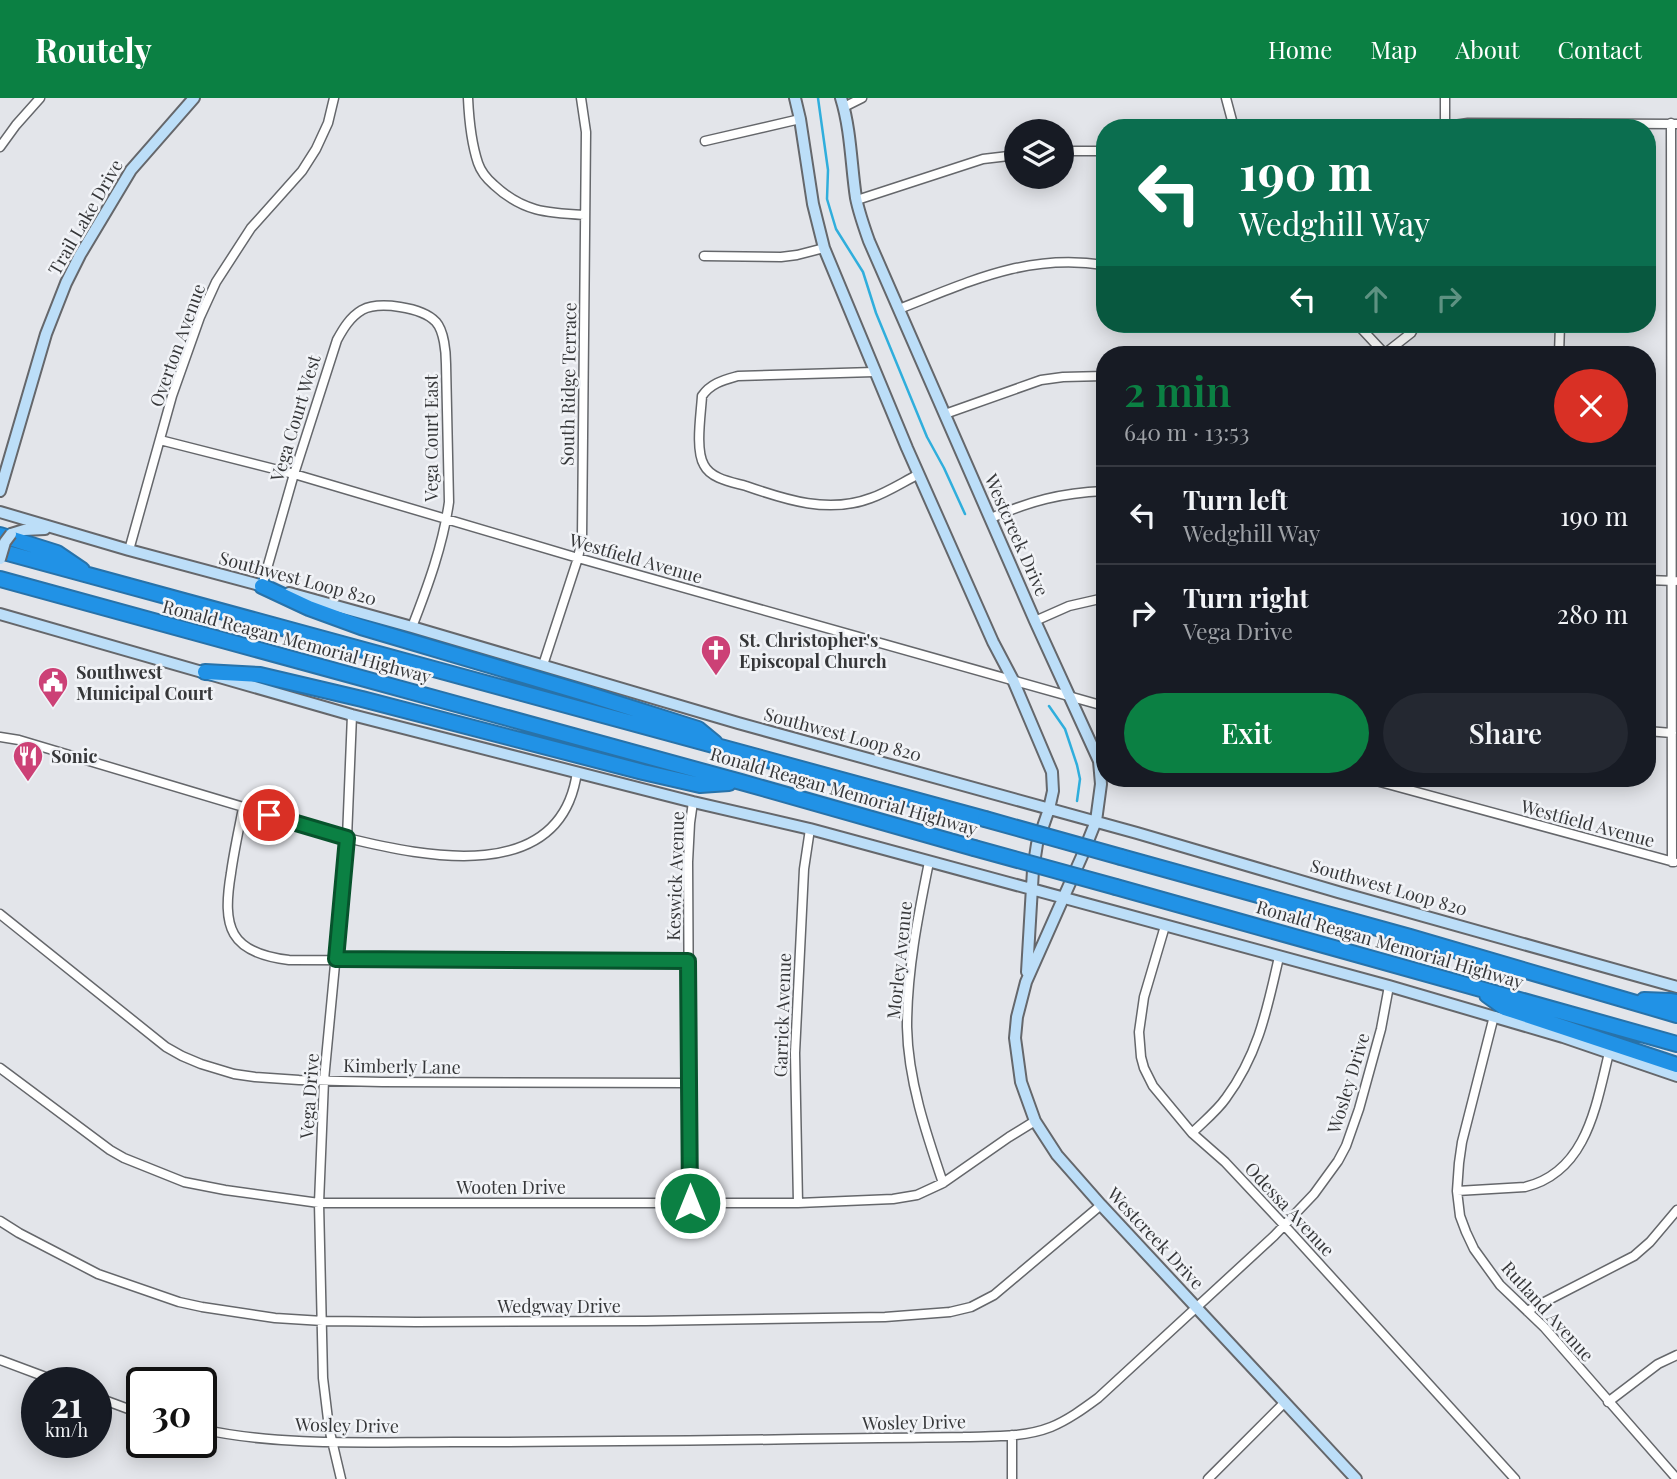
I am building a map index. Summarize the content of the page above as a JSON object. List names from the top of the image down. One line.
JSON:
{"streets":{"highway":["Ronald Reagan Memorial Highway"],"main road":["Trail Lake Drive","Westcreek Drive","Southwest Loop 820"],"street":["Overton Avenue","South Ridge Terrace","Vega Court West","Vega Court East","Westfield Avenue","Keswick Avenue","Morley Avenue","Garrick Avenue","Kimberly Lane","Wosley Drive","Vega Drive","Wooten Drive","Odessa Avenue","Wedgway Drive","Rutland Avenue"]},"crossings":[["Overton Avenue","Westfield Avenue"],["Overton Avenue","Southwest Loop 820"],["South Ridge Terrace","Westfield Avenue"],["South Ridge Terrace","Southwest Loop 820"],["Vega Court West","Vega Court East"],["Vega Court West","Westfield Avenue"],["Vega Court West","Southwest Loop 820"],["Vega Court East","Westfield Avenue"],["Vega Court East","Southwest Loop 820"],["Westcreek Drive","Westfield Avenue"],["Westcreek Drive","Southwest Loop 820"],["Westcreek Drive","Wosley Drive"],["Westcreek Drive","Wooten Drive"],["Westcreek Drive","Wedgway Drive"],["Keswick Avenue","Kimberly Lane"],["Keswick Avenue","Wooten Drive"],["Morley Avenue","Wooten Drive"],["Garrick Avenue","Wooten Drive"],["Kimberly Lane","Vega Drive"],["Wosley Drive","Vega Drive"],["Wosley Drive","Odessa Avenue"],["Vega Drive","Wooten Drive"],["Vega Drive","Wedgway Drive"]],"places":{"church":["St. Christopher's Episcopal Church"],"public building":["Southwest Municipal Court"],"restaurant":["Sonic"]},"page":{"header":"Routely","nav":["Home","Map","About","Contact"],"turn":["190 m","Wedghill Way"],"heading":["2 min","640 m · 13:53"],"list":[{"name":"Turn left","note":"Wedghill Way","value":"190 m"},{"name":"Turn right","note":"Vega Drive","value":"280 m"}],"buttons":["Exit","Share"],"speed":"21 km/h","limit":"30"}}
